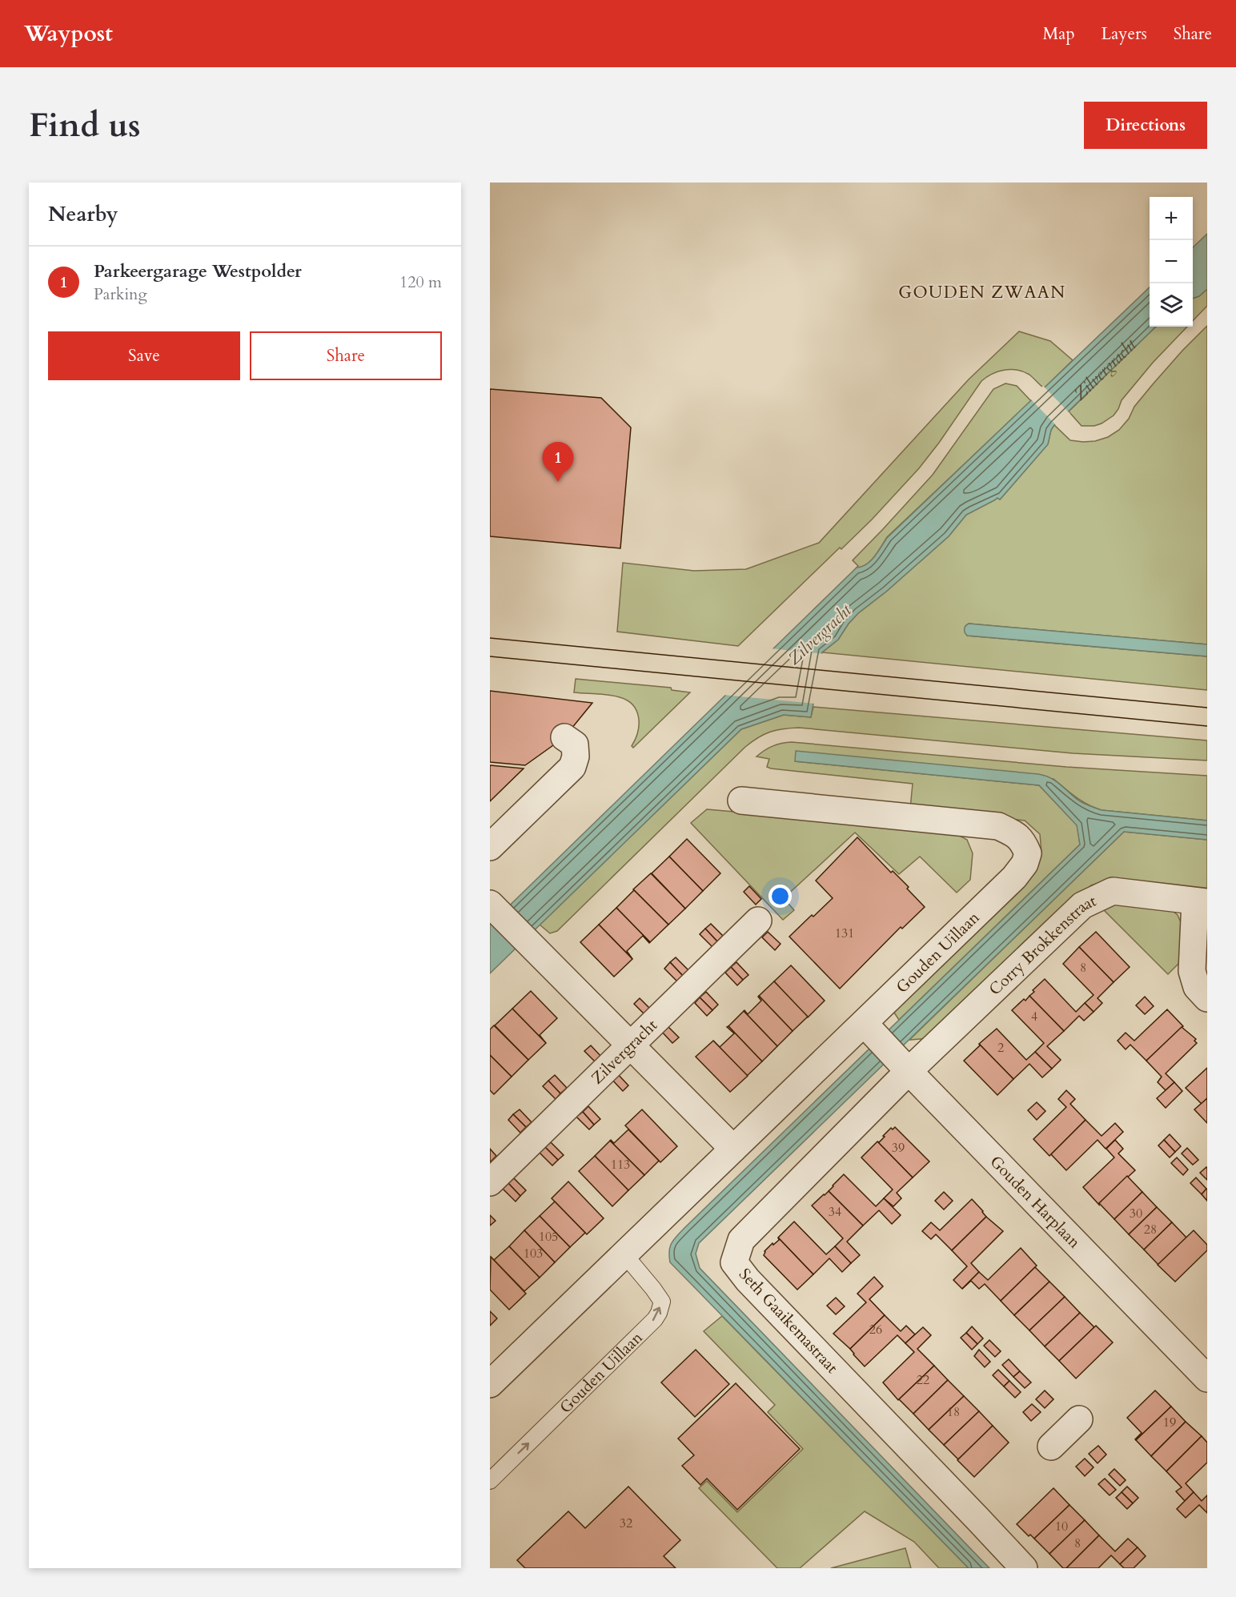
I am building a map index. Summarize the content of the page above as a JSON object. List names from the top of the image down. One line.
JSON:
{"streets":{"street":["Corry Brokkenstraat","Gouden Uillaan","Zilvergracht","Gouden Harplaan","Seth Gaaikemastraat"]},"crossings":[["Corry Brokkenstraat","Gouden Harplaan"],["Corry Brokkenstraat","Seth Gaaikemastraat"],["Gouden Uillaan","Gouden Harplaan"],["Gouden Harplaan","Seth Gaaikemastraat"]],"districts":["GOUDEN ZWAAN"],"water":["Zilvergracht"],"house_numbers":["131","8","4","2","39","113","34","30","28","105","103","26","22","18","19","32","10","8"],"page":{"header":"Waypost","nav":["Map","Layers","Share"],"buttons":["Directions",["Save","Share"]],"title":"Find us","heading":"Nearby","map_buttons":["+","−"],"list":[{"mark":"1","name":"Parkeergarage Westpolder","note":"Parking","value":"120 m"}],"pins":"1"}}
